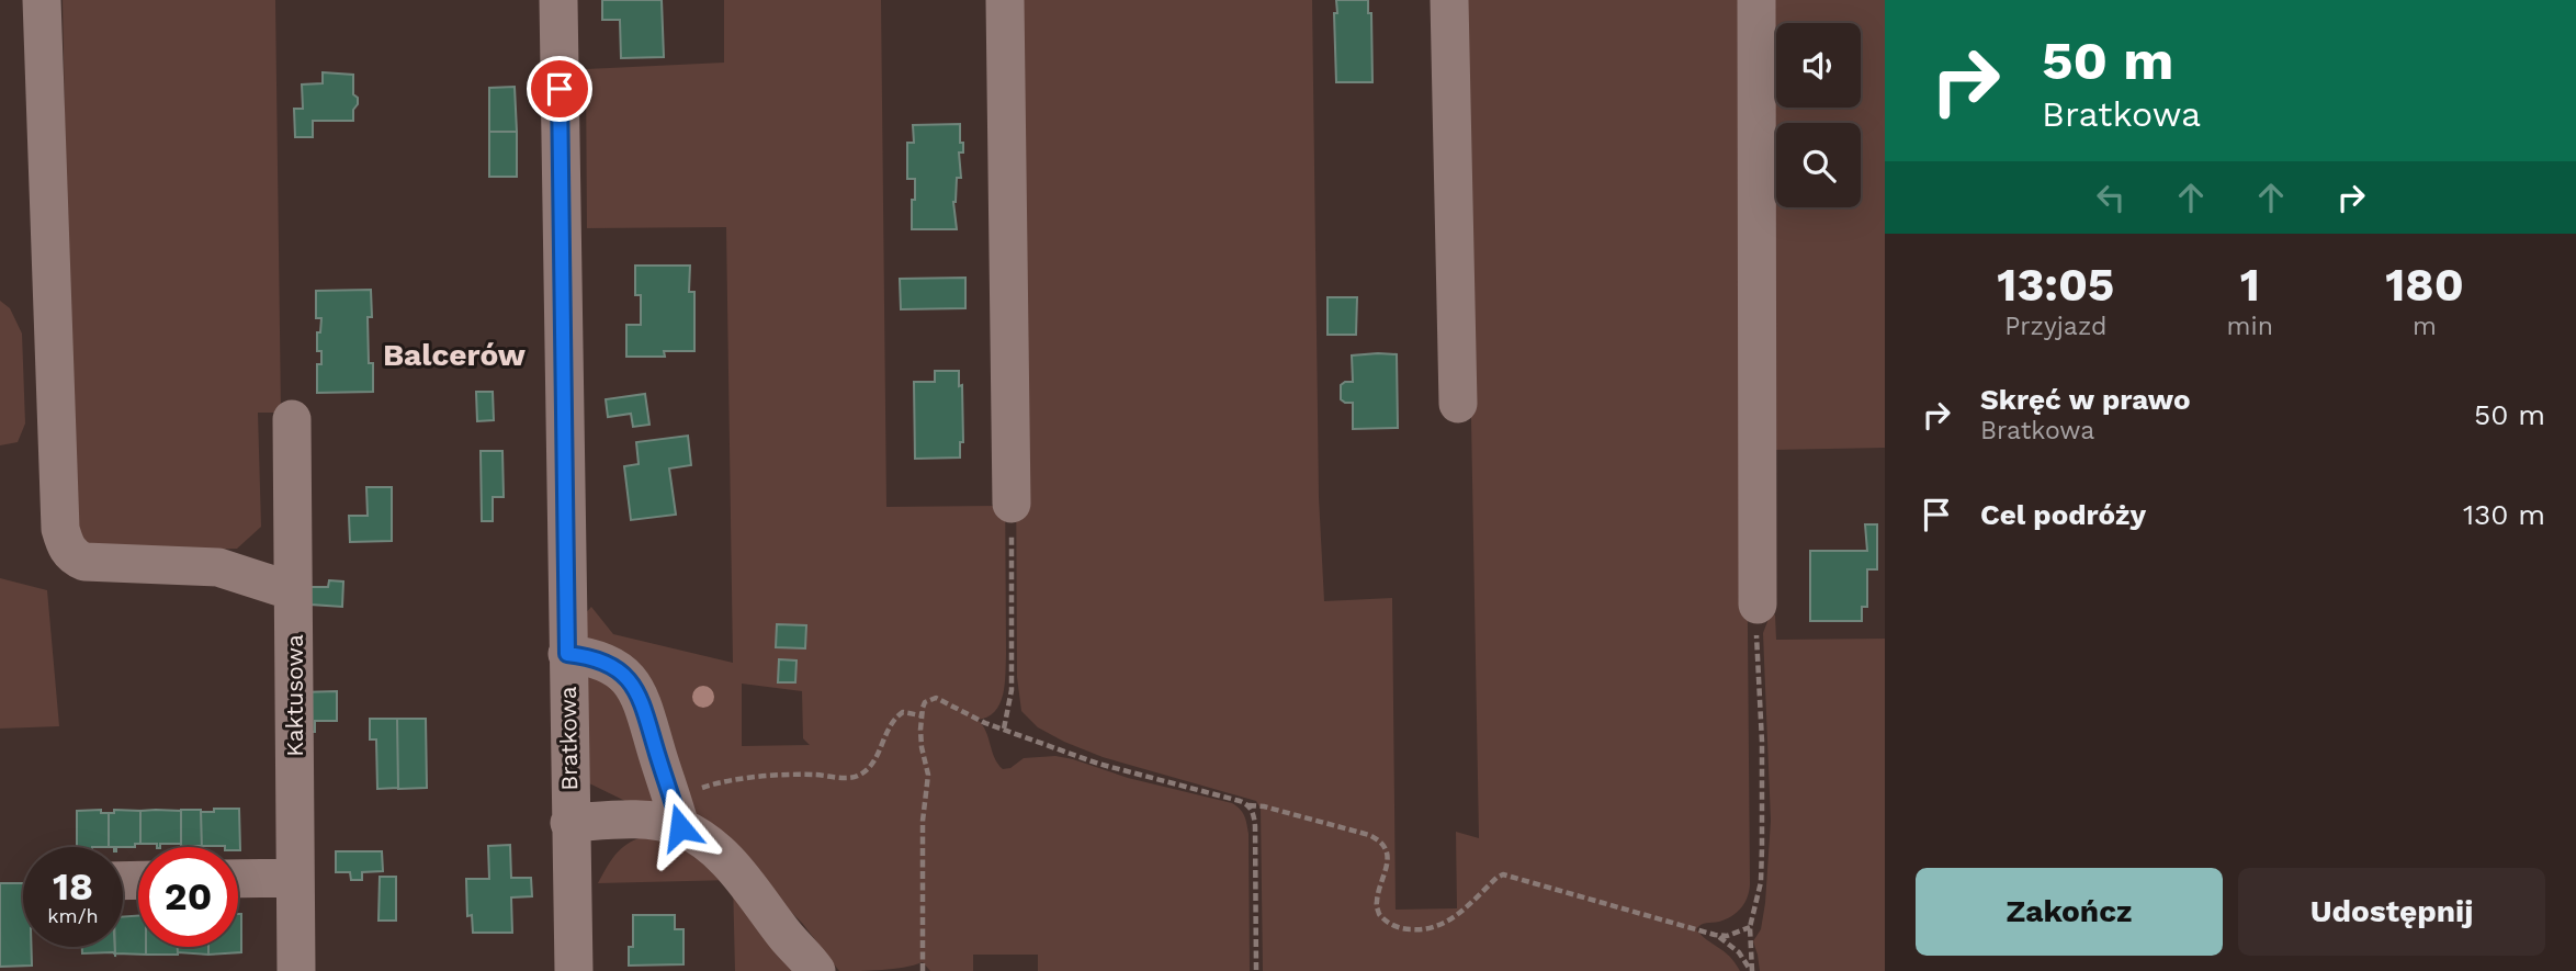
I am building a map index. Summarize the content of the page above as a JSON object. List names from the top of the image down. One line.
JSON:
{"streets":{"street":["Kaktusowa","Bratkowa"]},"districts":["Balcerów"],"page":{"turn":["50 m","Bratkowa"],"eta":["13:05","Przyjazd","1","min","180","m"],"list":[{"name":"Skręć w prawo","note":"Bratkowa","value":"50 m"},{"name":"Cel podróży","value":"130 m"}],"speed":"18 km/h","limit":"20","buttons":["Zakończ","Udostępnij"]}}
